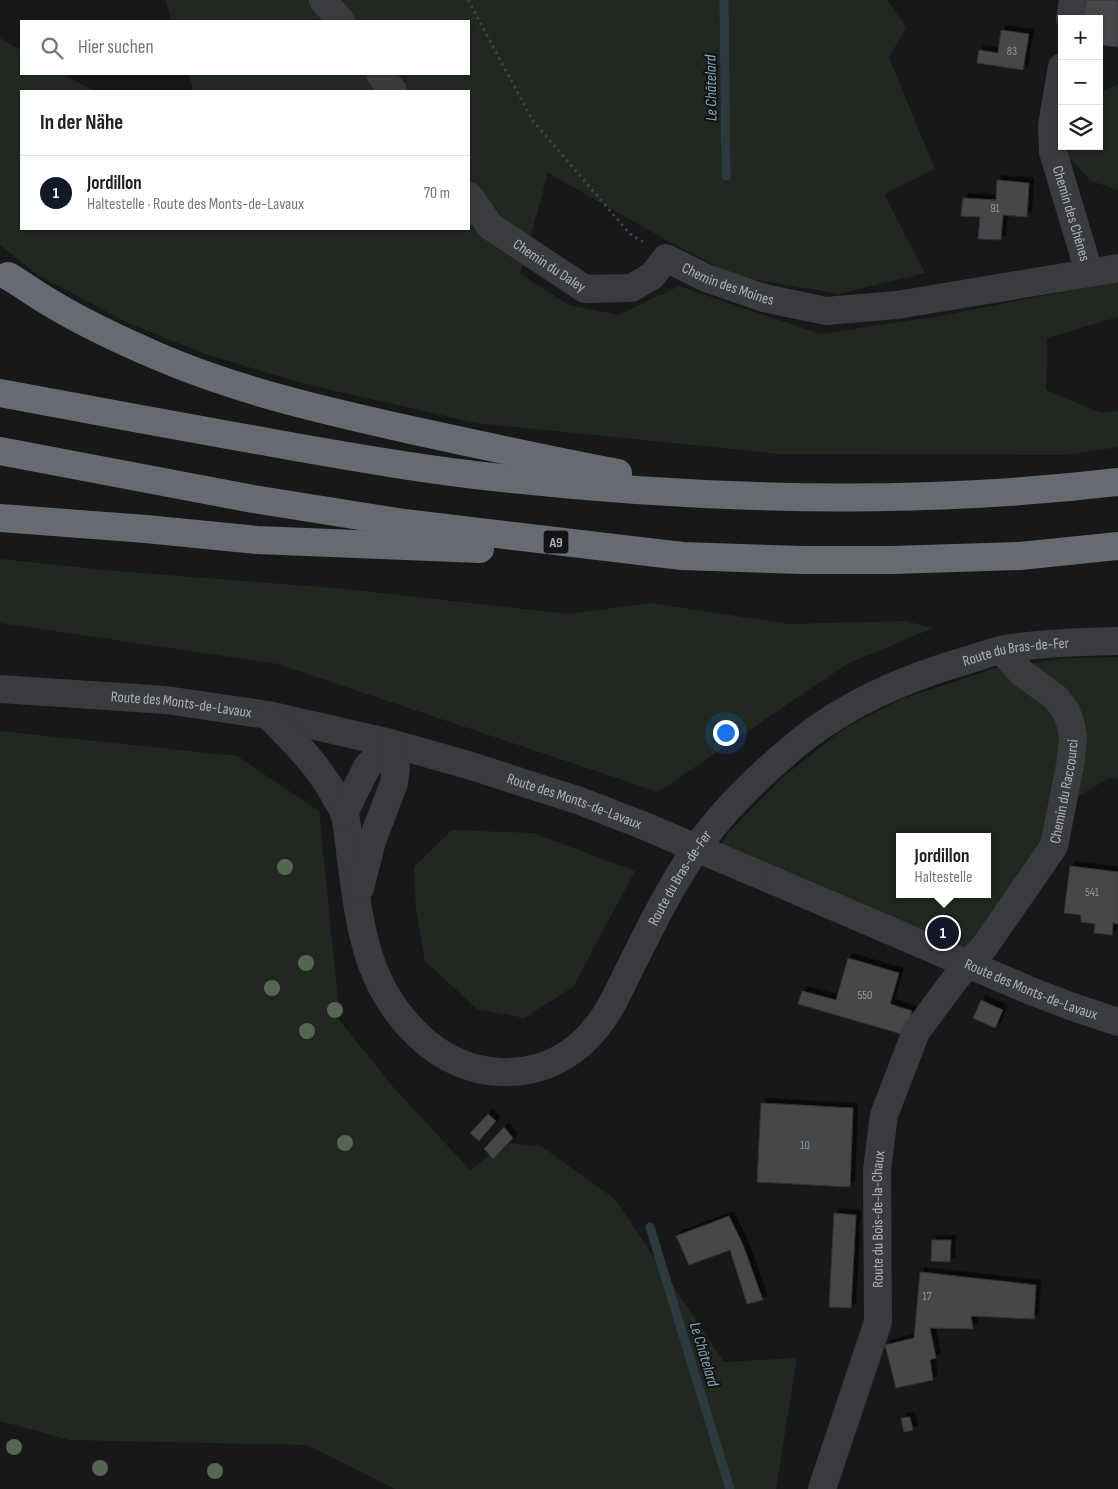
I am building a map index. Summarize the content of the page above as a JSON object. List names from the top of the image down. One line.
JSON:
{"streets":{"highway":["A9"],"street":["Chemin des Chênes","Chemin du Daley","Chemin des Moines","Route du Bras-de-Fer","Route des Monts-de-Lavaux","Chemin du Raccourci","Route du Bois-de-la-Chaux"]},"crossings":[["Chemin des Chênes","Chemin des Moines"],["Chemin du Daley","Chemin des Moines"],["Route du Bras-de-Fer","Route des Monts-de-Lavaux"],["Route du Bras-de-Fer","Chemin du Raccourci"],["Route des Monts-de-Lavaux","Chemin du Raccourci"],["Route des Monts-de-Lavaux","Route du Bois-de-la-Chaux"],["Chemin du Raccourci","Route du Bois-de-la-Chaux"]],"water":["Le Châtelard"],"house_numbers":["83","91","541","550","10","17"],"page":{"map_buttons":["+","−"],"search":"Hier suchen","heading":"In der Nähe","list":[{"mark":"1","name":"Jordillon","note":"Haltestelle · Route des Monts-de-Lavaux","value":"70 m"}],"popup":["Jordillon","Haltestelle"],"pins":"1"}}
